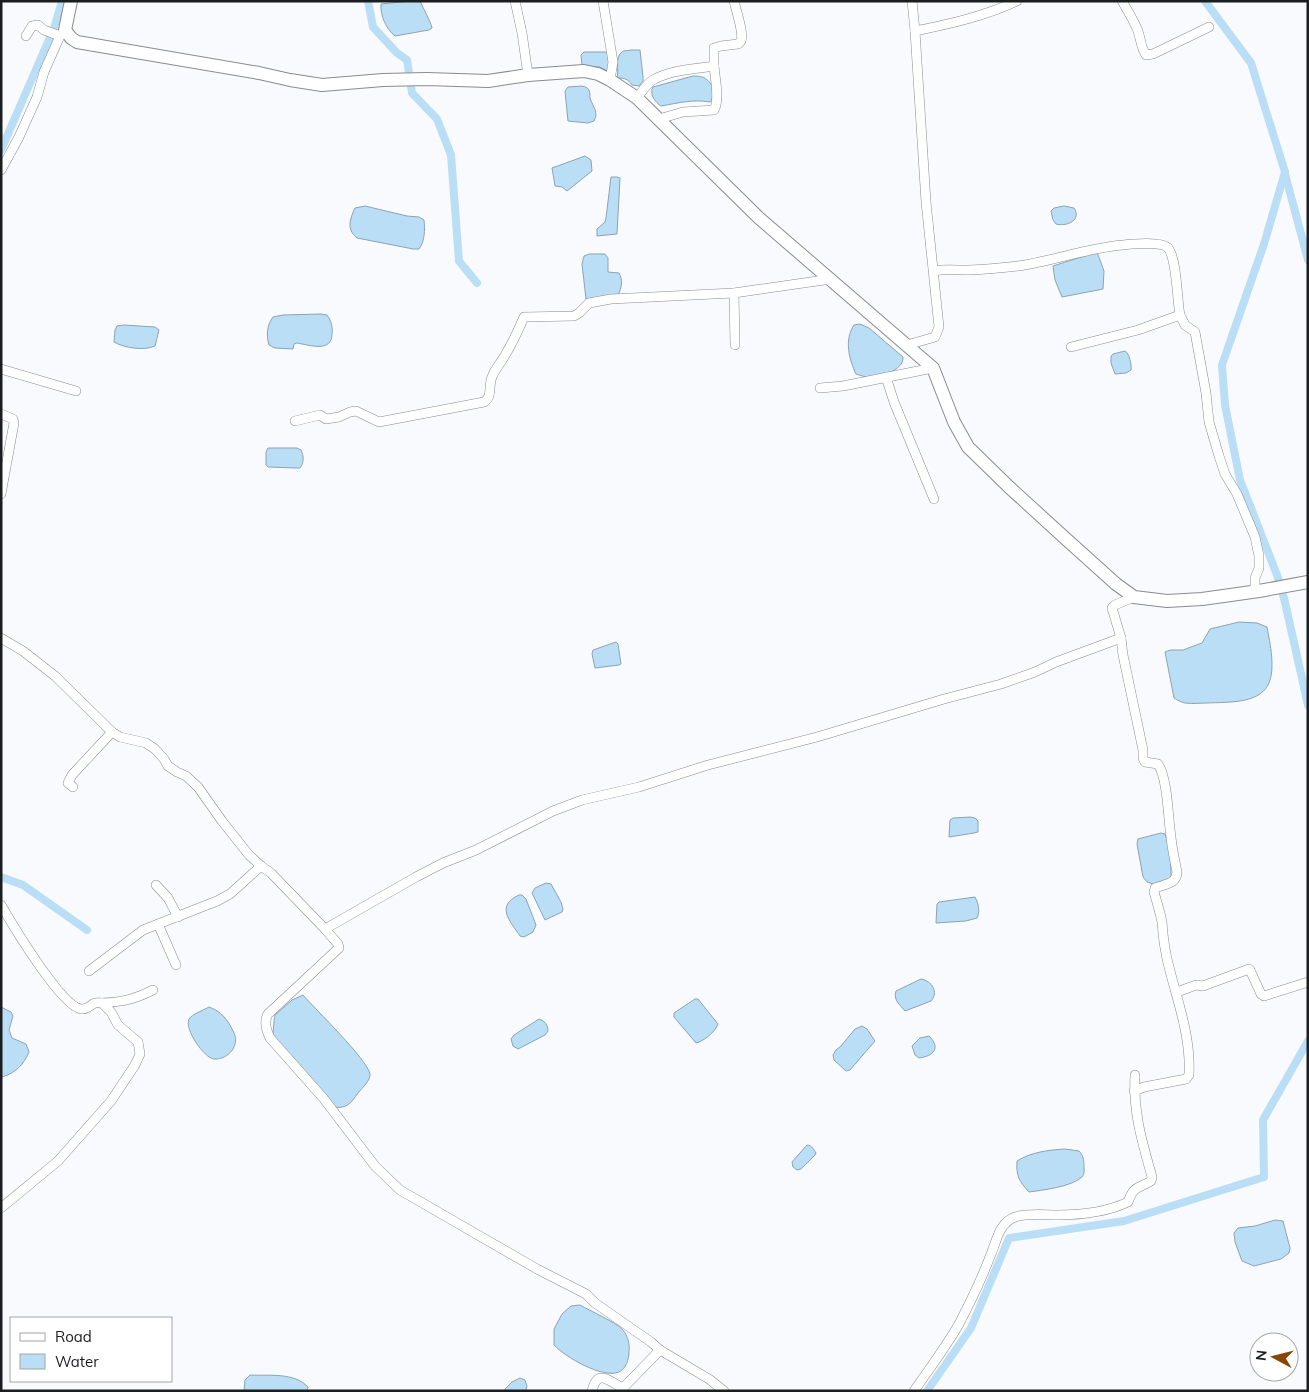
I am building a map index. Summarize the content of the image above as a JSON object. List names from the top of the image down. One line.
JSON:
{"legend":["Road","Water"],"north":"left"}
